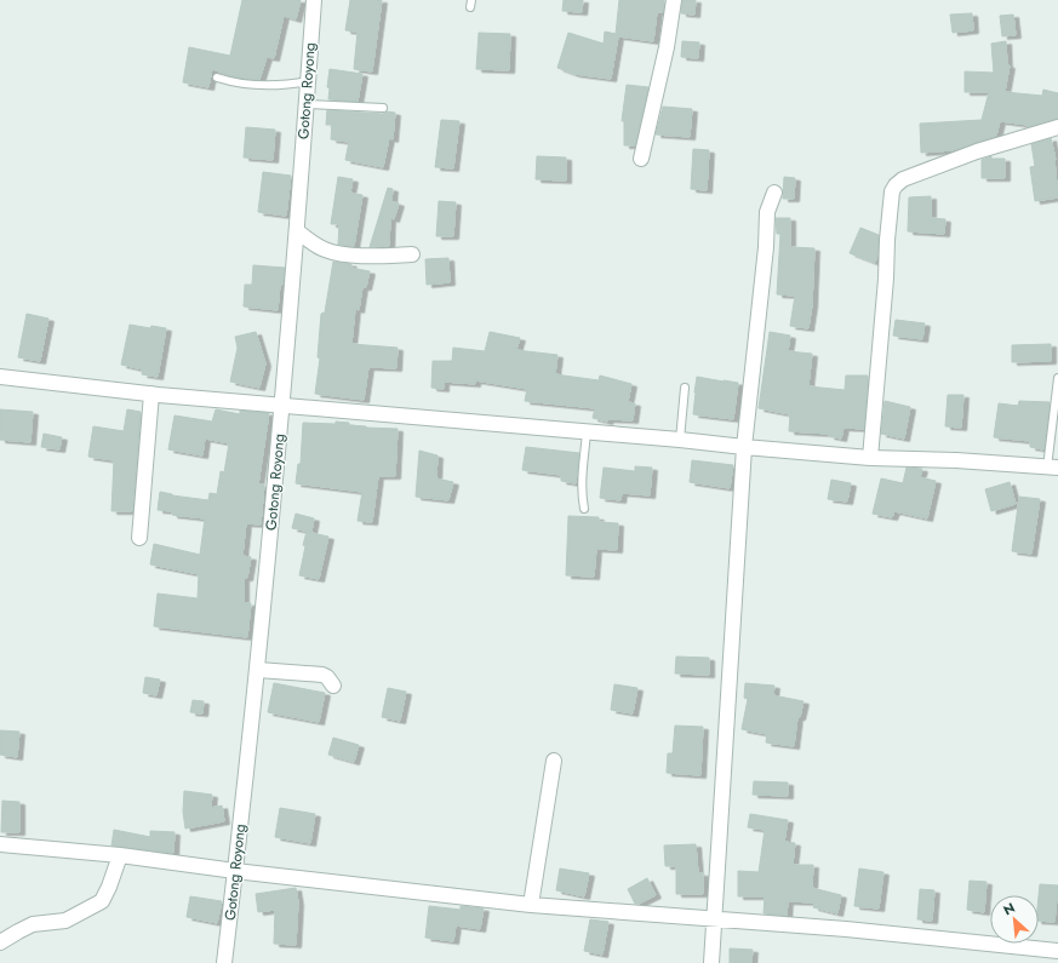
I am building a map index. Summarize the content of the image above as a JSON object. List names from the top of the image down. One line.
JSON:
{"streets":{"street":["Gotong Royong"]},"north":"top left"}
